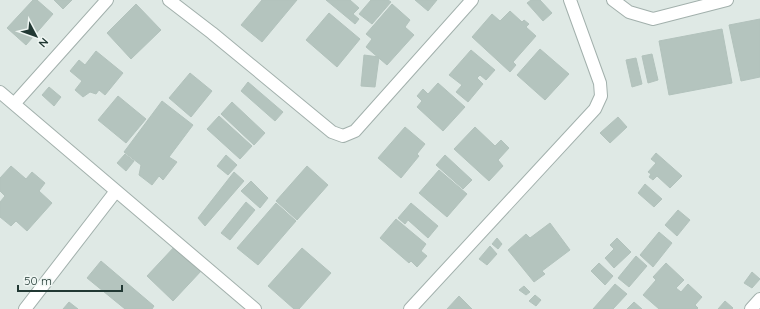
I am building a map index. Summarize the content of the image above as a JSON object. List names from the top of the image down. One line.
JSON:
{"scale_bar":"50 m","north":"bottom right"}
